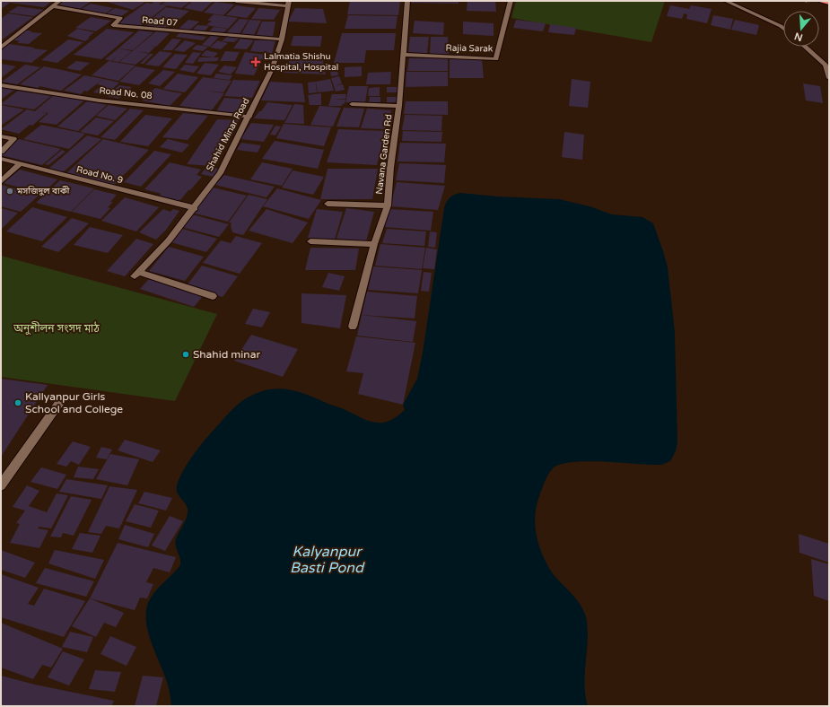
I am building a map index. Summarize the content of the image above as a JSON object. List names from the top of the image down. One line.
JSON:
{"streets":{"street":["Road 07","Rajia Sarak","Road No. 08","Shahid Minar Road","Navana Garden Rd","Road No. 9"]},"crossings":[["Road 07","Shahid Minar Road"],["Rajia Sarak","Navana Garden Rd"],["Road No. 08","Shahid Minar Road"],["Shahid Minar Road","Road No. 9"]],"water":["Kalyanpur Basti Pond"],"parks":["অনুশীলন সংসদ মাঠ"],"places":{"health":["Lalmatia Shishu Hospital, Hospital"],"other":["মসজিদুল বাকী","Shahid minar","Kallyanpur Girls School and College"]},"north":"bottom"}
